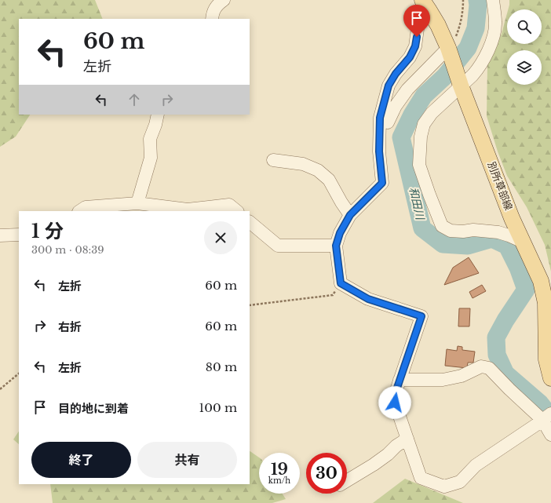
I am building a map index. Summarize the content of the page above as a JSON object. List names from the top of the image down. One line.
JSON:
{"streets":{"main road":["別所草部線"]},"water":["和田川"],"page":{"turn":["60 m","左折"],"heading":["1 分","300 m · 08:39"],"list":[{"name":"左折","value":"60 m"},{"name":"右折","value":"60 m"},{"name":"左折","value":"80 m"},{"name":"目的地に到着","value":"100 m"}],"buttons":["終了","共有"],"speed":"19 km/h","limit":"30"}}
